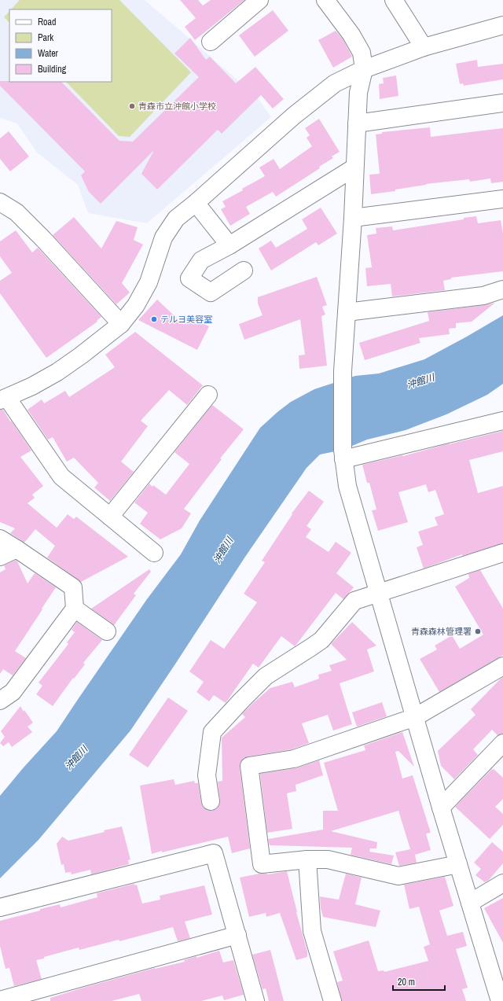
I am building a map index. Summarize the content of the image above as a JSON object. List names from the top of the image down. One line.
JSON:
{"water":["沖館川"],"places":["青森市立沖館小学校","テルヨ美容室","青森森林管理署"],"legend":["Road","Park","Water","Building"],"scale_bar":"20 m"}
